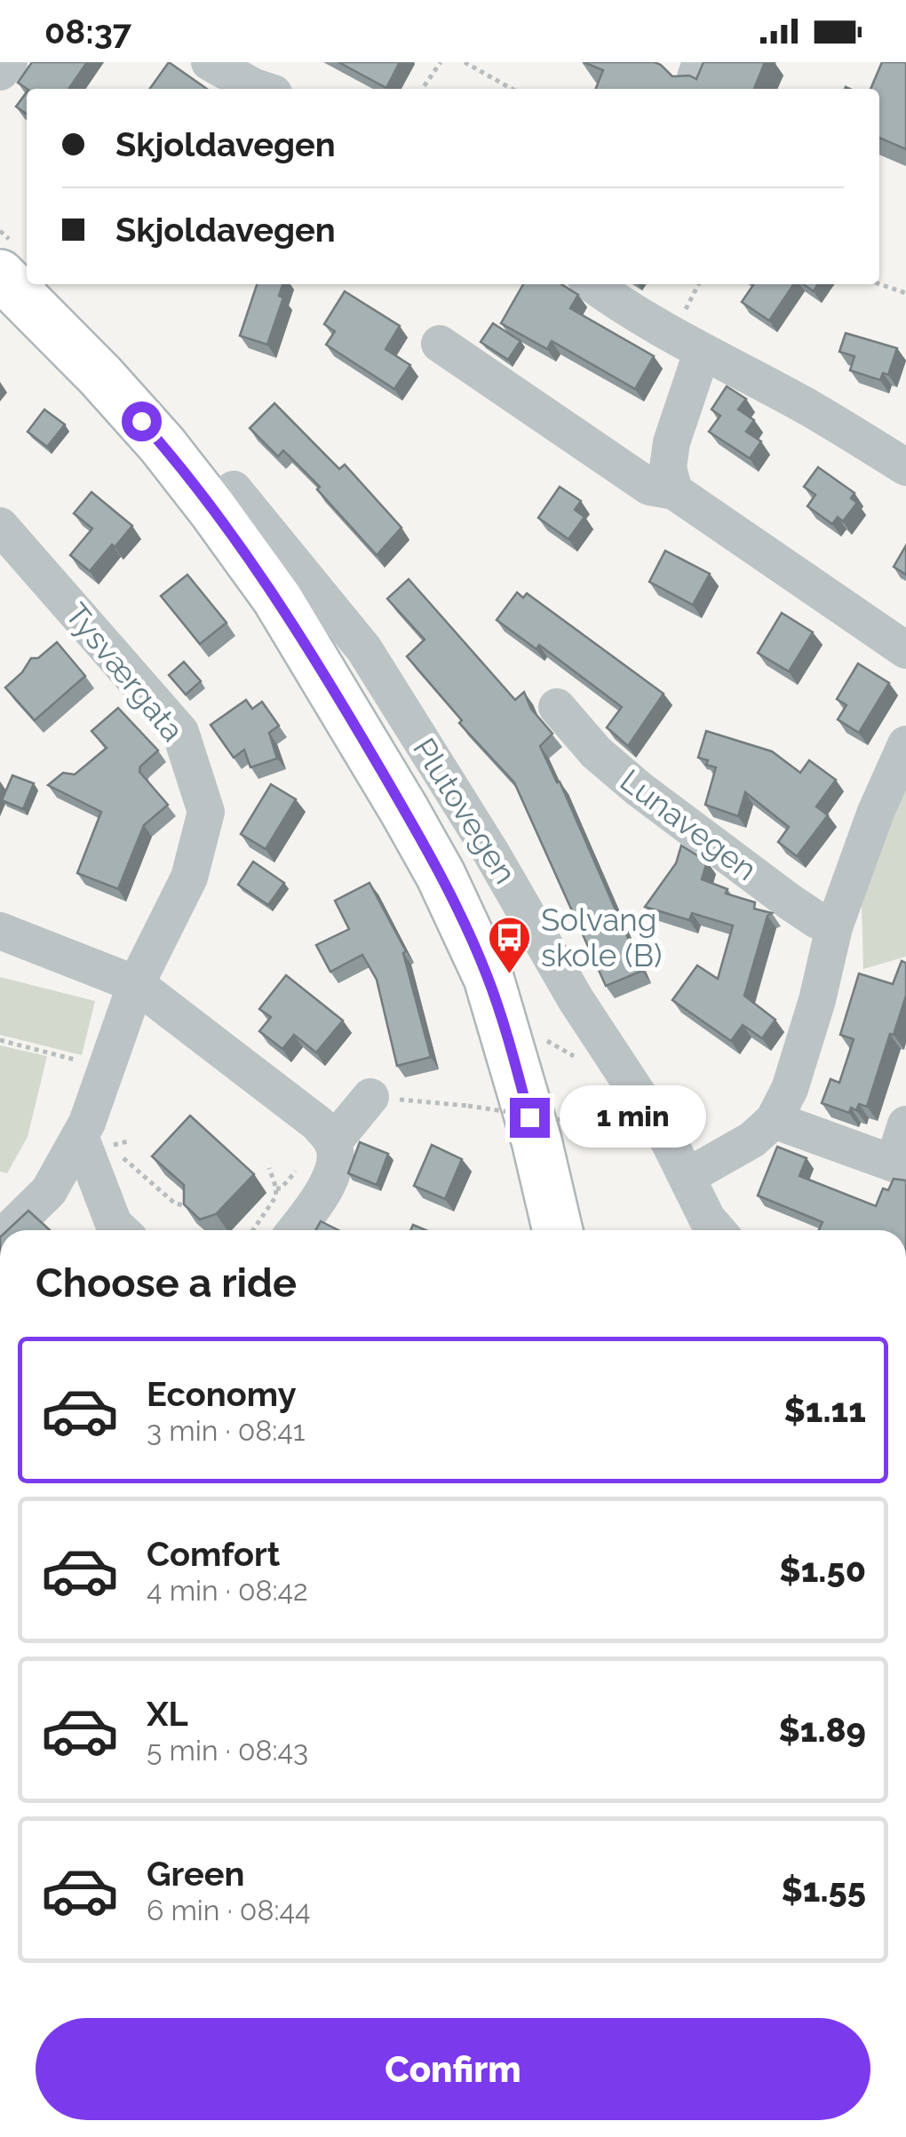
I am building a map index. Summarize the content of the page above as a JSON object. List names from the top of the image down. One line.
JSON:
{"streets":{"street":["Tysværgata","Plutovegen","Lunavegen"]},"places":{"bus stop":["Solvang skole (B)"]},"page":{"status":"08:37","banner":["Skjoldavegen","Skjoldavegen"],"bubble":"1 min","heading":"Choose a ride","list":[{"name":"Economy","note":"3 min · 08:41","value":"$1.11"},{"name":"Comfort","note":"4 min · 08:42","value":"$1.50"},{"name":"XL","note":"5 min · 08:43","value":"$1.89"},{"name":"Green","note":"6 min · 08:44","value":"$1.55"}],"buttons":"Confirm"}}
